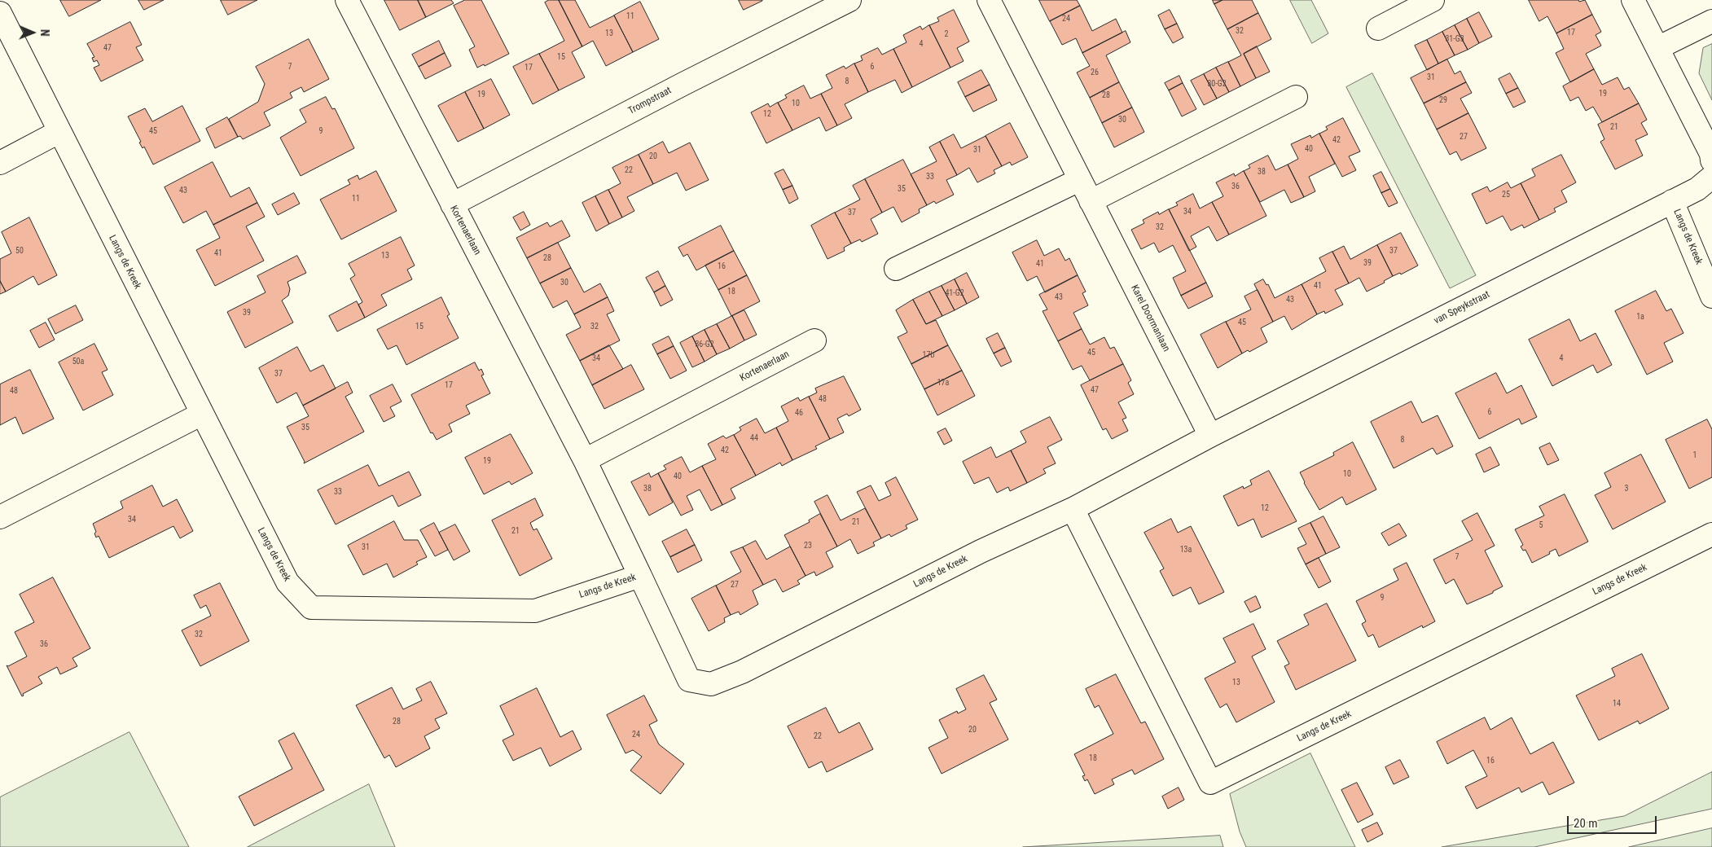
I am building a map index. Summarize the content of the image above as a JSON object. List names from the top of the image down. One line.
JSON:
{"streets":{"street":["Trompstraat","Kortenaerlaan","Langs de Kreek","van Speykstraat","Karel Doormanlaan"]},"crossings":[["Trompstraat","Kortenaerlaan"],["Kortenaerlaan","Langs de Kreek"],["Langs de Kreek","van Speykstraat"],["Langs de Kreek","Karel Doormanlaan"],["van Speykstraat","Karel Doormanlaan"]],"house_numbers":["11","24","32","17","13","2","31-G3","4","47","15","7","6","17","26","31","8","30-G2","19","19","28","29","10","12","30","21","45","9","27","42","40","31","20","22","38","33","36","35","43","25","11","34","37","32","50","37","41","13","28","39","41","16","30","41","18","41-G2","43","43","39","1a","45","15","32","36-G2","45","17b","34","4","50a","37","17a","17","47","48","48","6","46","35","44","8","42","1","19","10","40","38","3","33","12","34","21","5","21","23","31","13a","7","27","9","32","36","13","14","28","20","24","22","18","16"],"scale_bar":"20 m","north":"right"}
